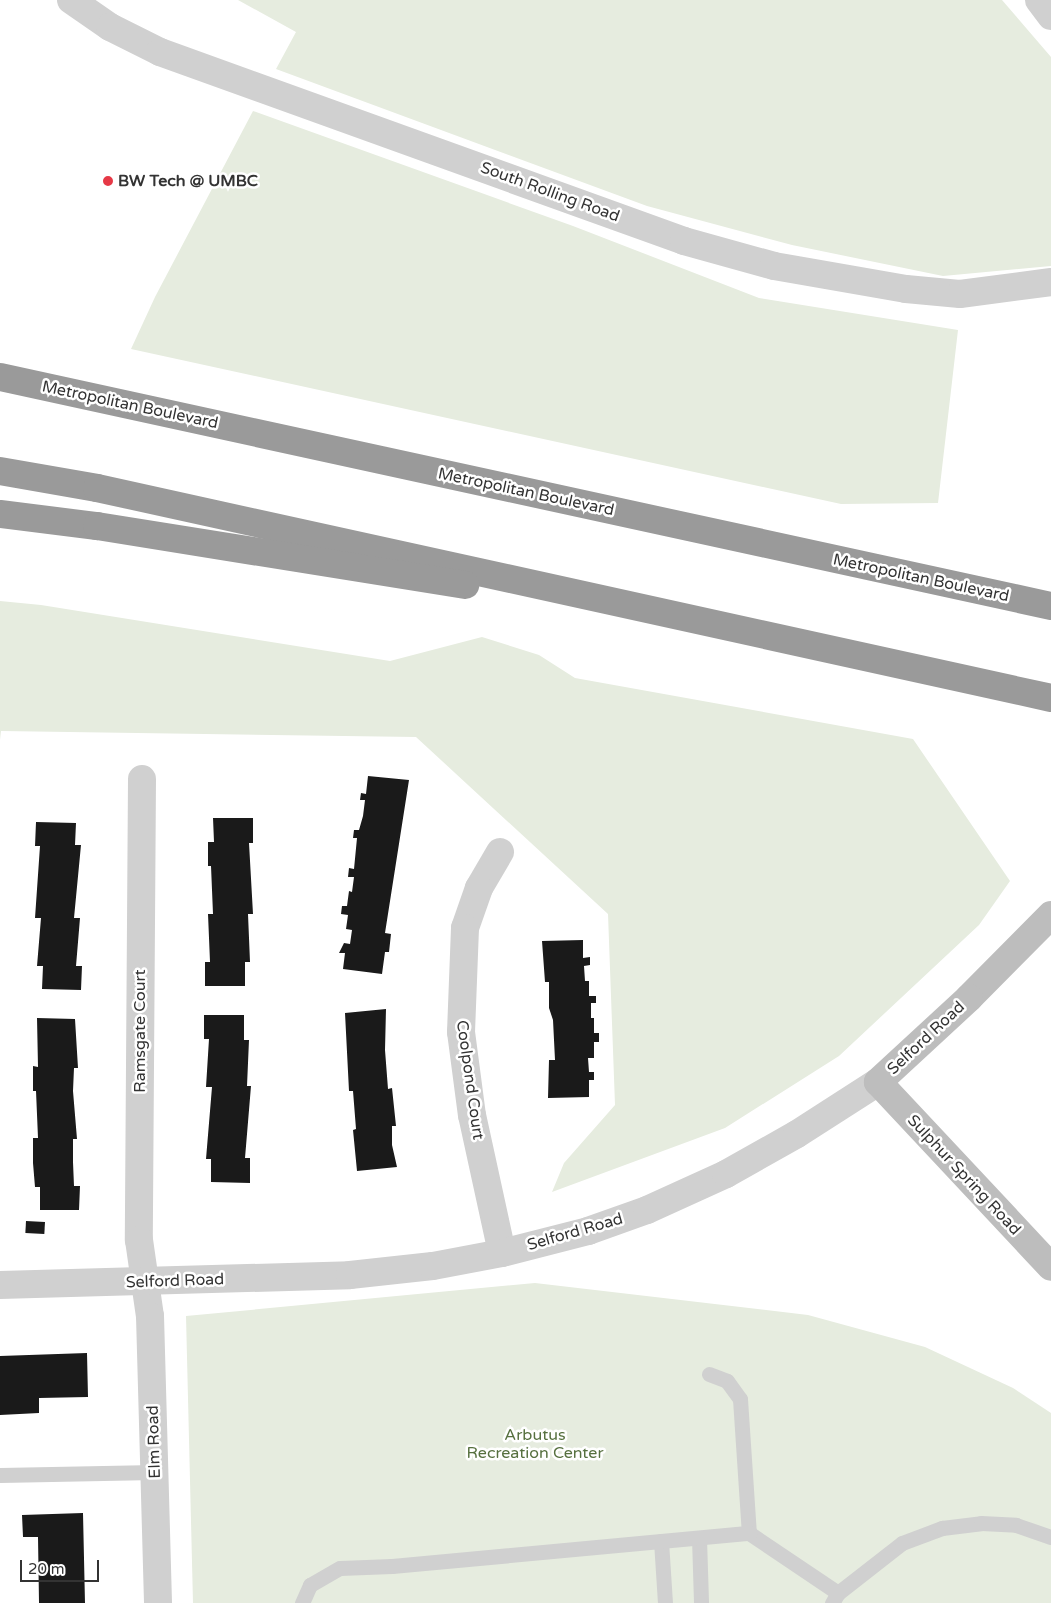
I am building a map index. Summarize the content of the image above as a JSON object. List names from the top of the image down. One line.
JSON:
{"streets":{"highway":["Metropolitan Boulevard"],"main road":["Selford Road","Sulphur Spring Road"],"street":["South Rolling Road","Ramsgate Court","Coolpond Court","Elm Road"]},"crossings":[["Ramsgate Court","Selford Road"],["Ramsgate Court","Elm Road"],["Selford Road","Coolpond Court"],["Selford Road","Sulphur Spring Road"],["Selford Road","Elm Road"]],"parks":["Arbutus Recreation Center"],"places":["BW Tech @ UMBC"],"scale_bar":"20 m"}
